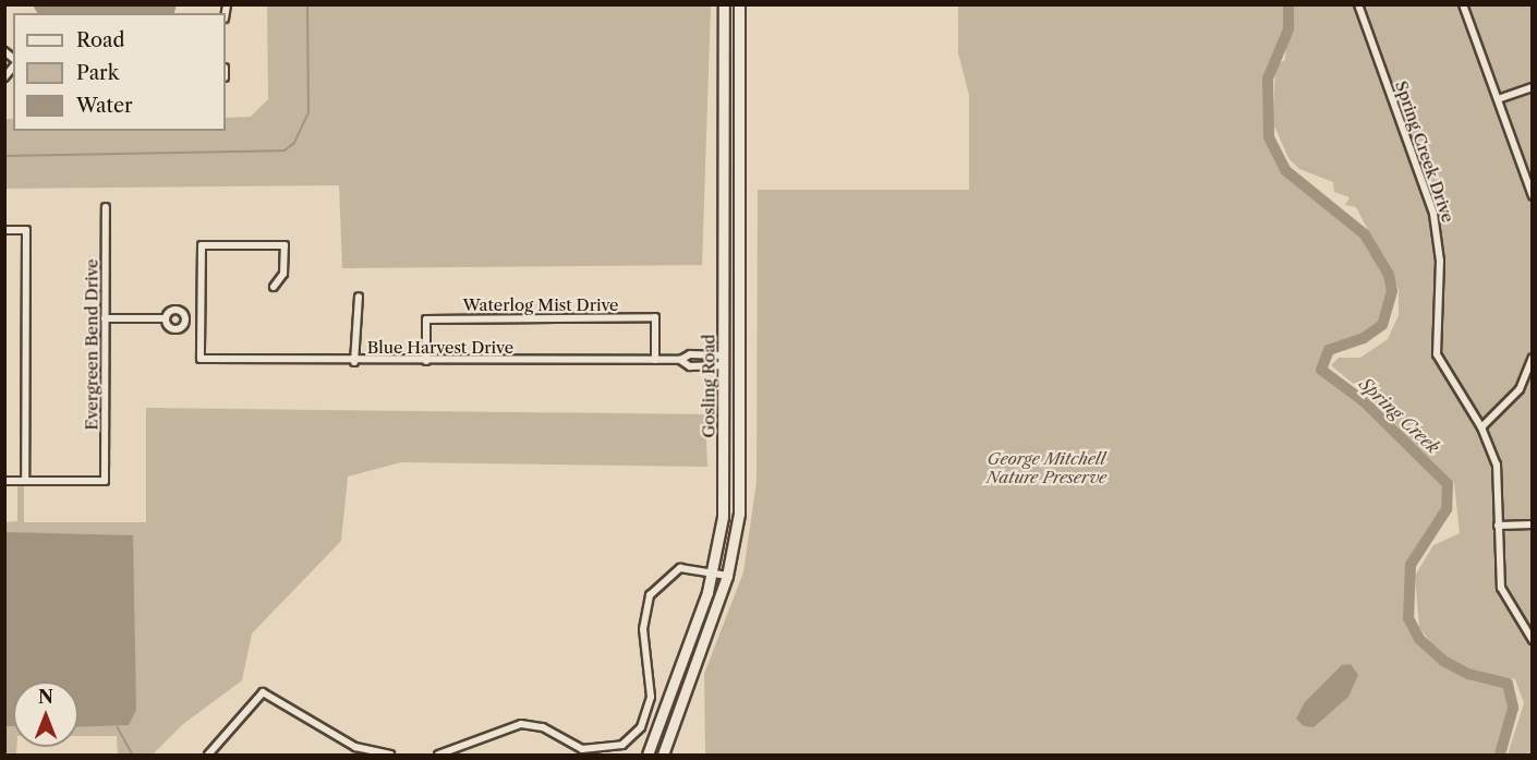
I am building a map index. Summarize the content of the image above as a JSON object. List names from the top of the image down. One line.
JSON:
{"streets":{"main road":["Gosling Road"],"street":["Spring Creek Drive","Waterlog Mist Drive","Evergreen Bend Drive","Blue Harvest Drive"]},"crossings":[["Waterlog Mist Drive","Blue Harvest Drive"],["Blue Harvest Drive","Gosling Road"]],"water":["Spring Creek"],"parks":["George Mitchell Nature Preserve"],"legend":["Road","Park","Water"],"north":"top"}
